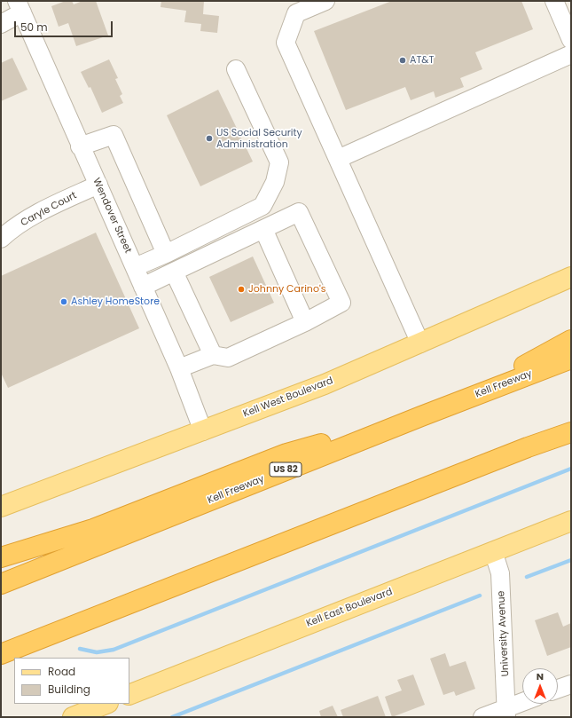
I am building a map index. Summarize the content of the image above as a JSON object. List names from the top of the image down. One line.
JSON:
{"streets":{"highway":["Kell Freeway","US 82"],"main road":["Kell West Boulevard","Kell East Boulevard"],"street":["Caryle Court","Wendover Street","University Avenue"]},"crossings":[["Caryle Court","Wendover Street"],["Wendover Street","Kell West Boulevard"],["Kell East Boulevard","University Avenue"]],"places":["AT&T","US Social Security Administration","Johnny Carino's","Ashley HomeStore"],"legend":["Road","Building"],"scale_bar":"50 m","north":"top"}
